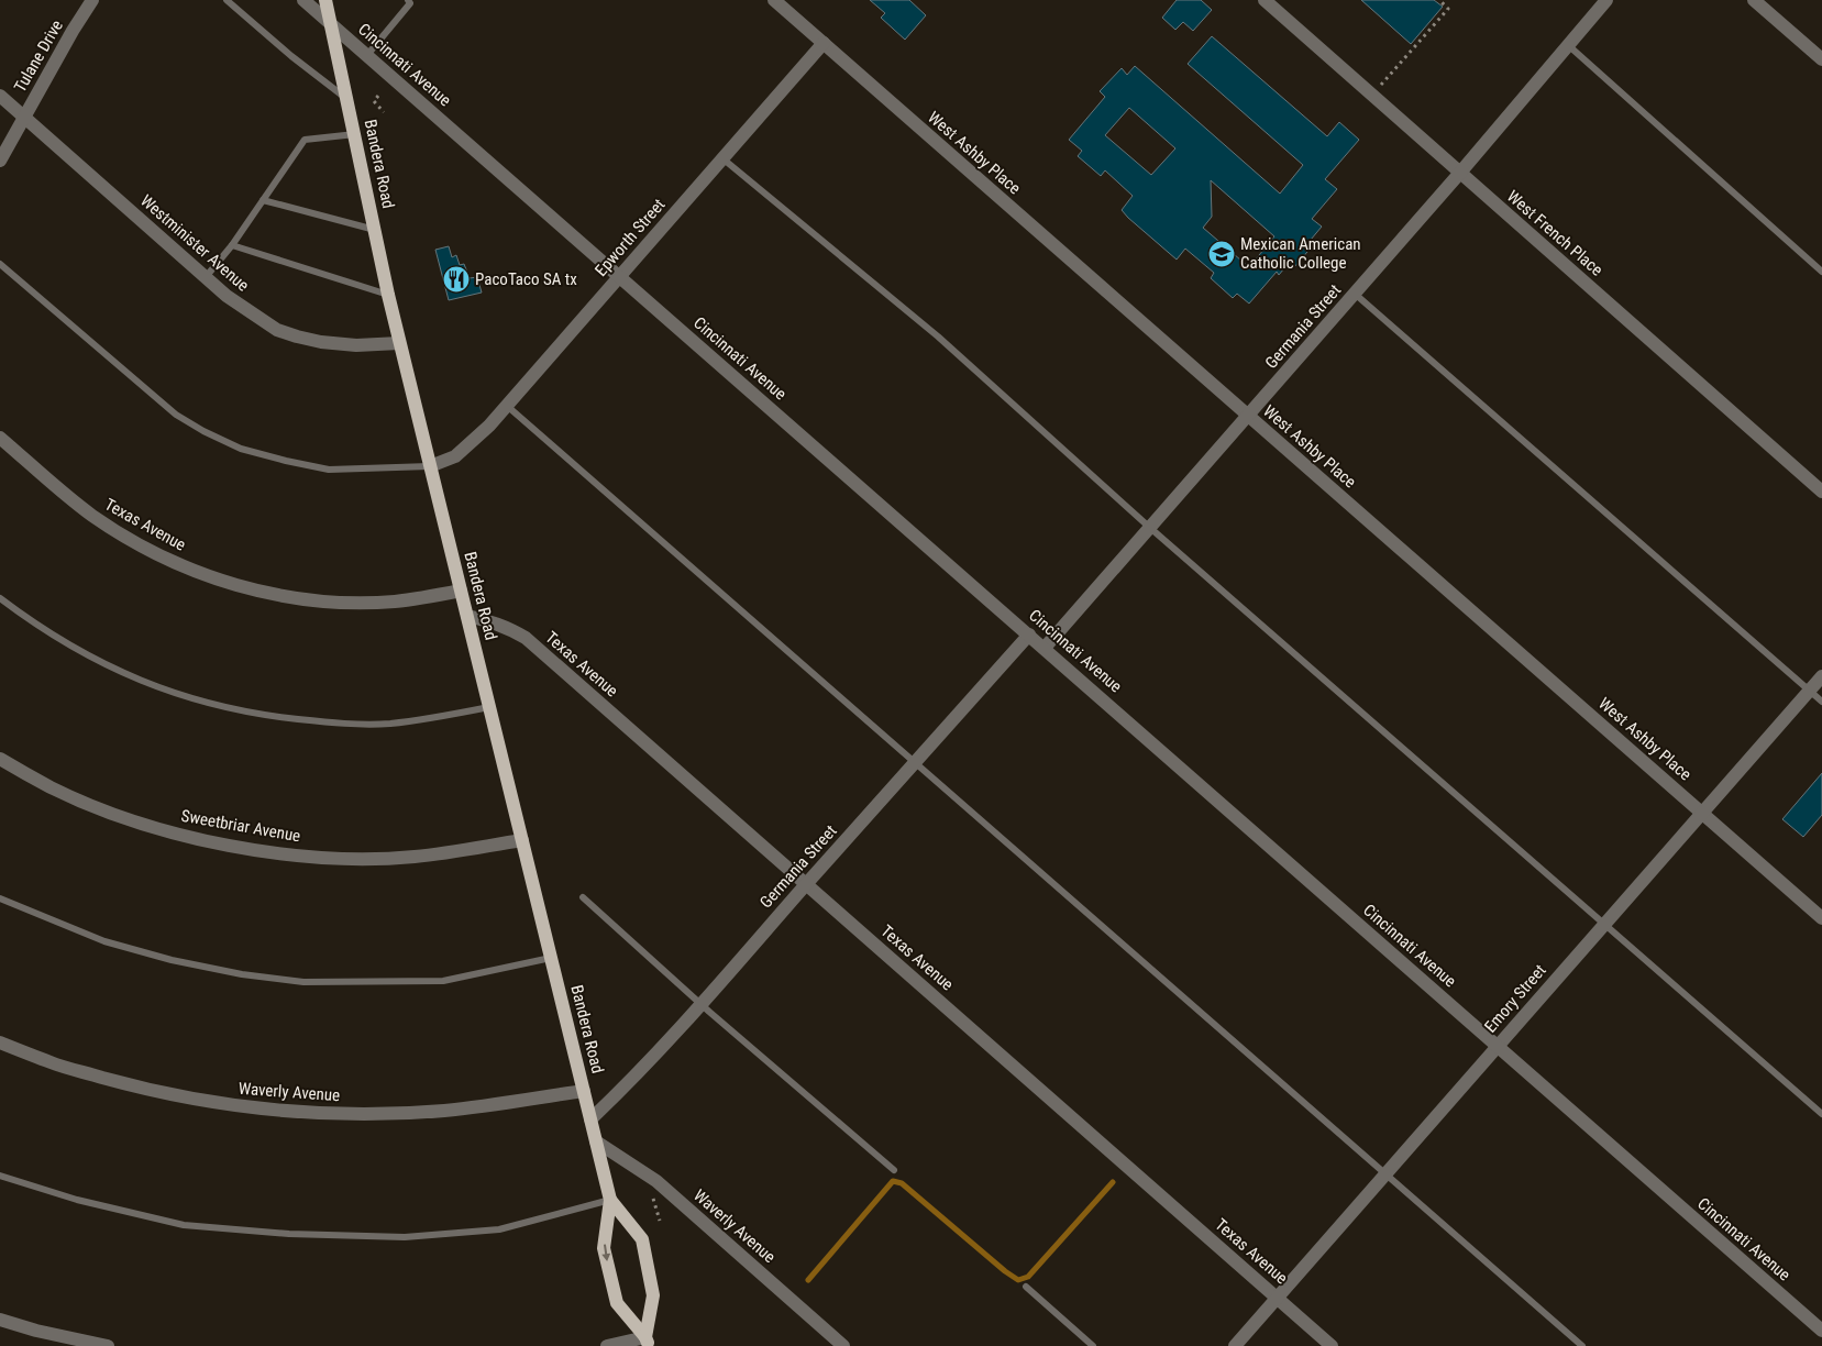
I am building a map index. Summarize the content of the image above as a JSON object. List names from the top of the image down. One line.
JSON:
{"streets":{"main road":["Bandera Road"],"street":["Tulane Drive","Cincinnati Avenue","West Ashby Place","West French Place","Epworth Street","Westminister Avenue","Germania Street","Texas Avenue","Sweetbriar Avenue","Emory Street","Waverly Avenue"]},"crossings":[["Tulane Drive","Westminister Avenue"],["Cincinnati Avenue","Bandera Road"],["Cincinnati Avenue","Epworth Street"],["Cincinnati Avenue","Germania Street"],["Cincinnati Avenue","Emory Street"],["West Ashby Place","Epworth Street"],["West Ashby Place","Germania Street"],["West Ashby Place","Emory Street"],["Bandera Road","Epworth Street"],["Bandera Road","Westminister Avenue"],["Bandera Road","Germania Street"],["Bandera Road","Texas Avenue"],["Bandera Road","Sweetbriar Avenue"],["Bandera Road","Waverly Avenue"],["West French Place","Germania Street"],["Germania Street","Texas Avenue"],["Texas Avenue","Emory Street"]],"places":{"school or university":["Mexican American Catholic College"],"restaurant":["PacoTaco SA tx"]}}
